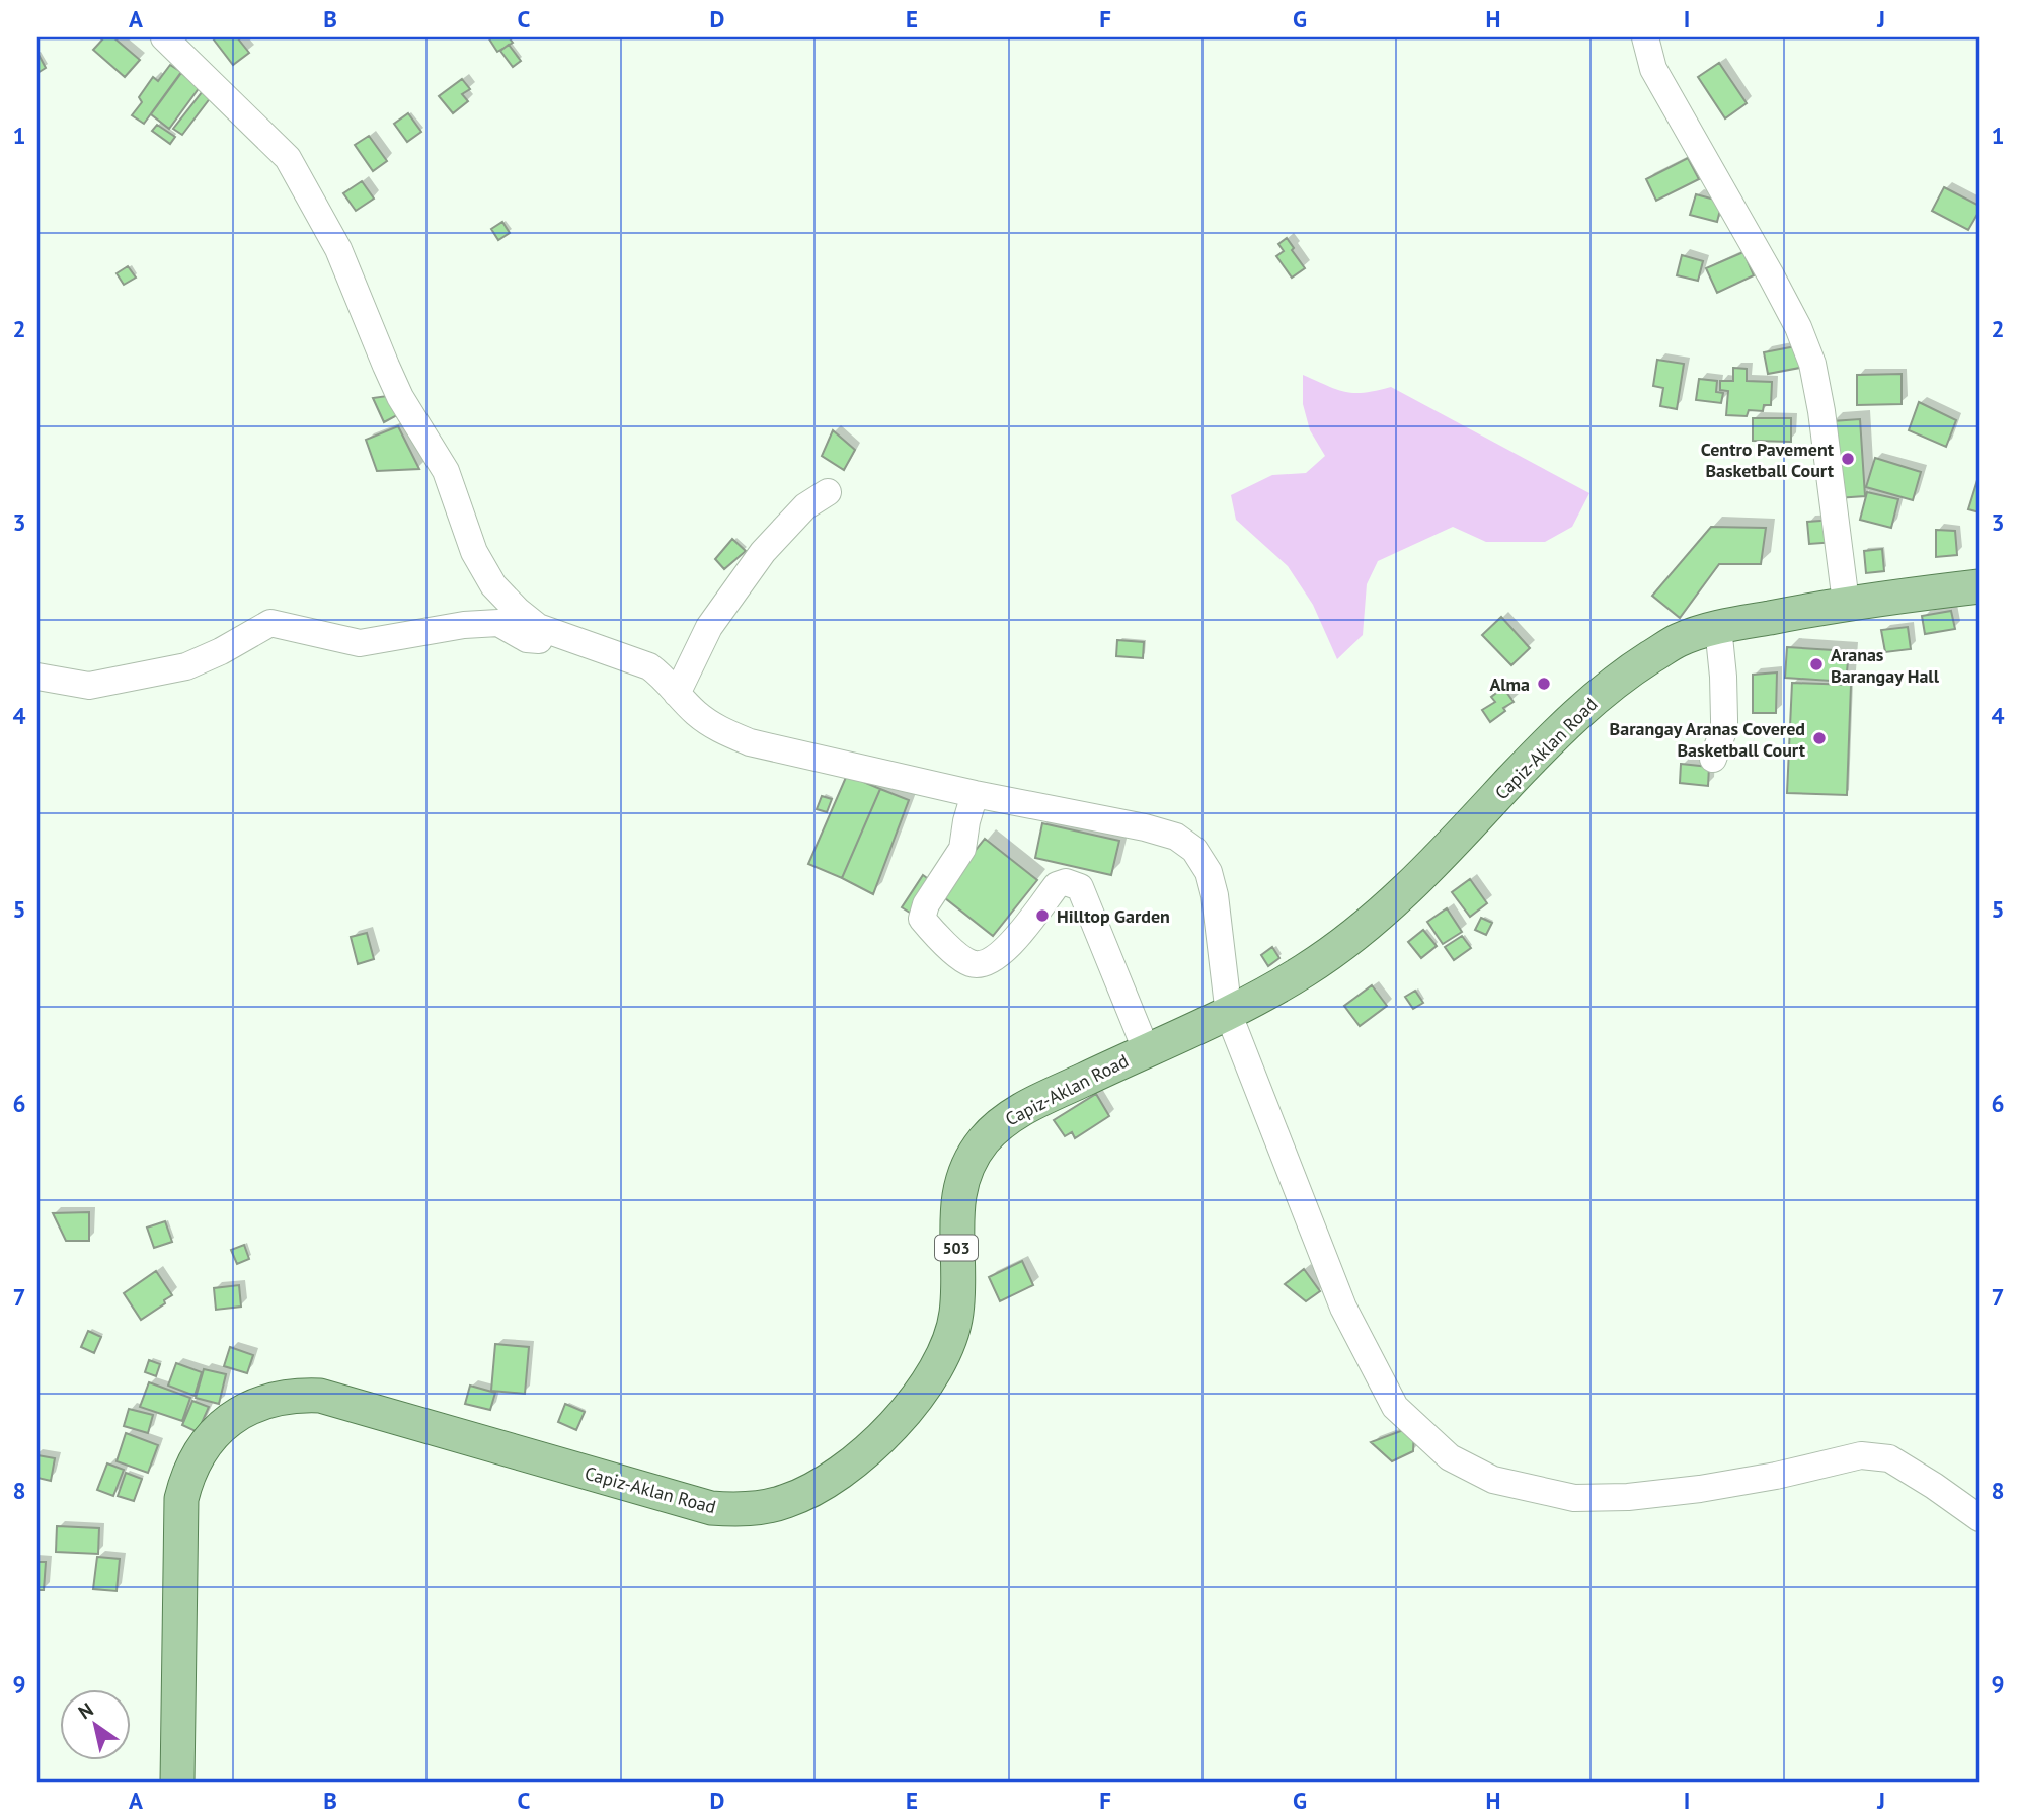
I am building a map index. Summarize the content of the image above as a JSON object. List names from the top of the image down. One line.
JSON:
{"streets":{"main road":["Capiz-Aklan Road","503"]},"places":["Centro Pavement Basketball Court","Aranas Barangay Hall","Alma","Barangay Aranas Covered Basketball Court","Hilltop Garden"],"north":"top left","grid":{"columns":["A","B","C","D","E","F","G","H","I","J"],"rows":["1","2","3","4","5","6","7","8","9"]}}
